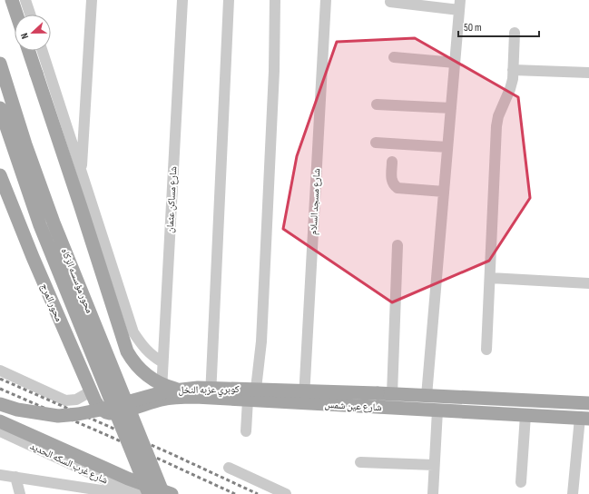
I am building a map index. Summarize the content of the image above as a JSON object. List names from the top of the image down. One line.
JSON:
{"streets":{"main road":["محور مؤسسه الزكاه","محور المرج","كوبري عزبه النخل","شارع عين شمس"],"street":["شارع مساكن عثمان","شارع مسجد السلام","شارع غرب السكه الحديد"]},"crossings":[["شارع مساكن عثمان","شارع عين شمس"],["شارع مسجد السلام","شارع عين شمس"],["محور المرج","شارع عين شمس"],["كوبري عزبه النخل","شارع عين شمس"]],"scale_bar":"50 m","north":"left"}
